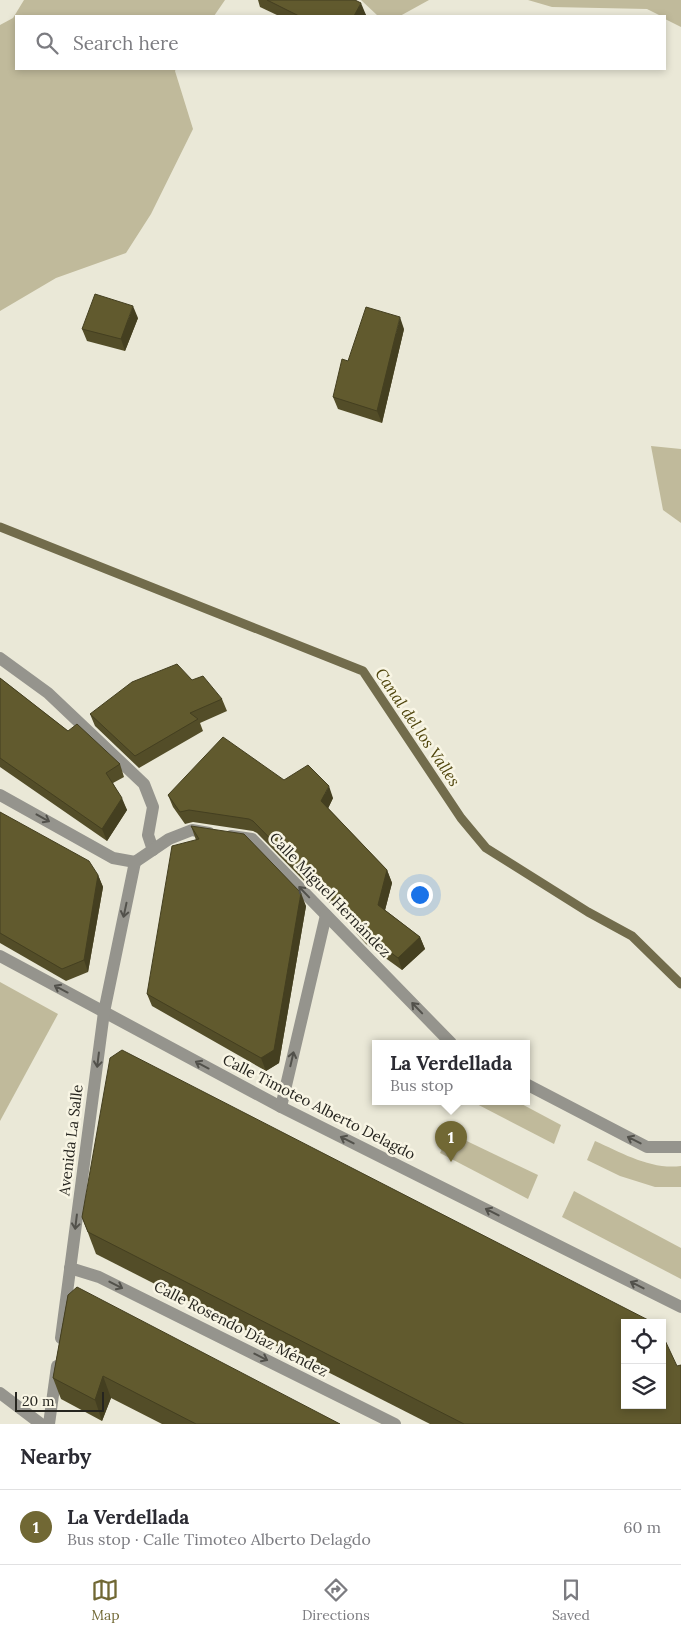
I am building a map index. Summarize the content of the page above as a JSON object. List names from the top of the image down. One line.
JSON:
{"streets":{"street":["Calle Miguel Hernández","Calle Timoteo Alberto Delagdo","Avenida La Salle","Calle Rosendo Díaz Méndez"]},"crossings":[["Calle Miguel Hernández","Avenida La Salle"],["Calle Timoteo Alberto Delagdo","Avenida La Salle"],["Avenida La Salle","Calle Rosendo Díaz Méndez"]],"one_way":["Calle Miguel Hernández","Calle Timoteo Alberto Delagdo","Avenida La Salle","Calle Rosendo Díaz Méndez"],"water":["Canal del los Valles"],"scale_bar":"20 m","page":{"search":"Search here","popup":["La Verdellada","Bus stop"],"pins":"1","scale":"20 m","heading":"Nearby","list":[{"mark":"1","name":"La Verdellada","note":"Bus stop · Calle Timoteo Alberto Delagdo","value":"60 m"}],"nav":["Map","Directions","Saved"]}}
